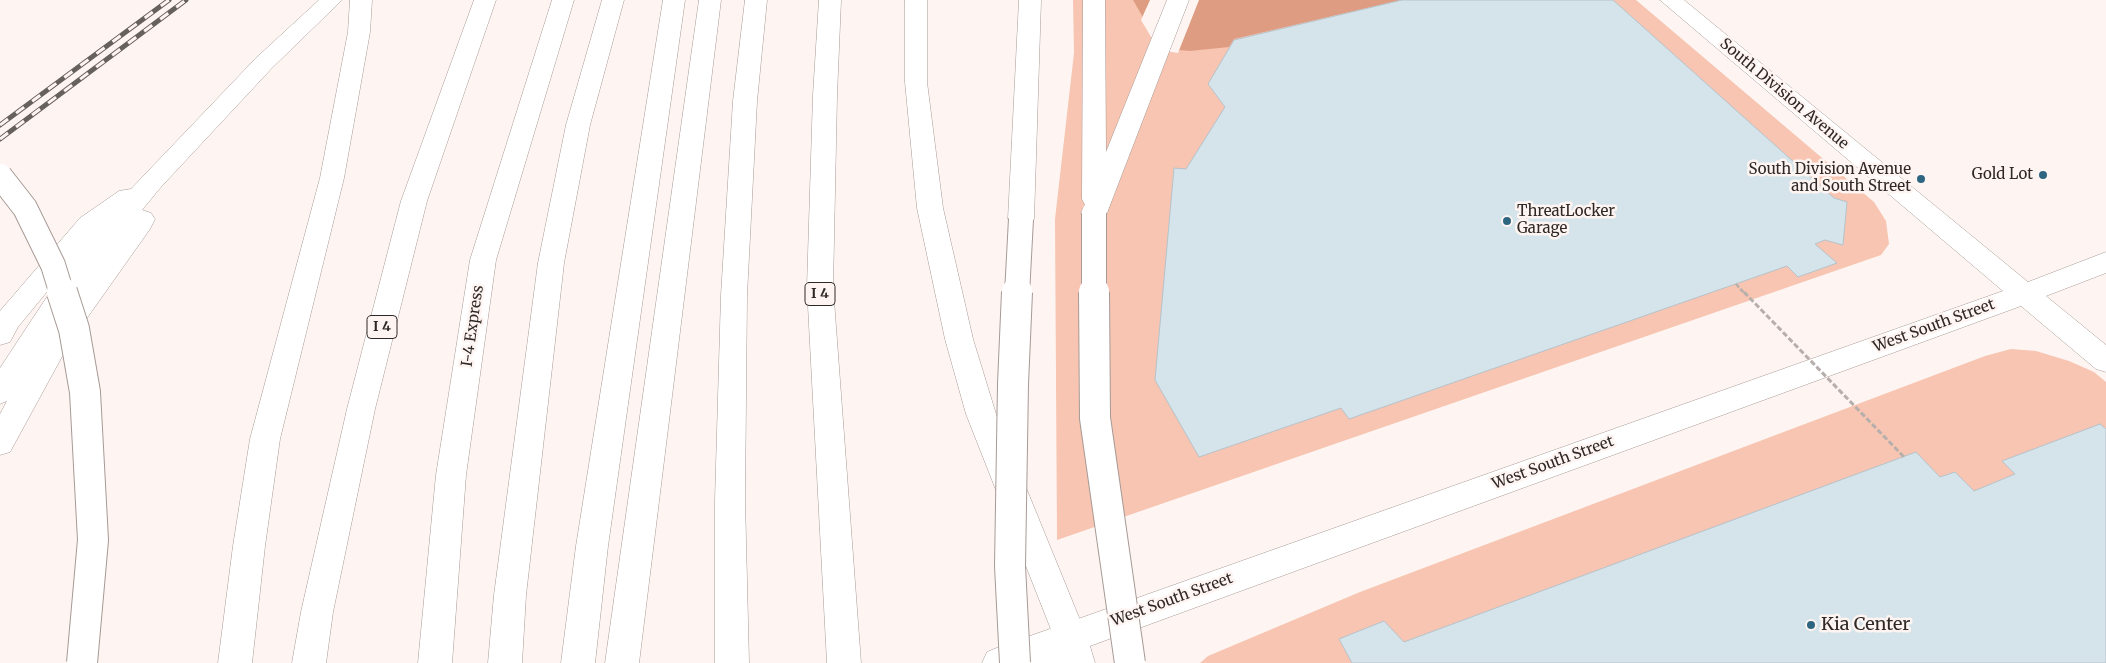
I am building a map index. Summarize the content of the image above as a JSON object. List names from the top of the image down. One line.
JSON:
{"streets":{"main road":["South Division Avenue","I 4","I-4 Express","West South Street"]},"crossings":[["South Division Avenue","West South Street"]],"places":["Gold Lot","South Division Avenue and South Street","ThreatLocker Garage","Kia Center"]}
